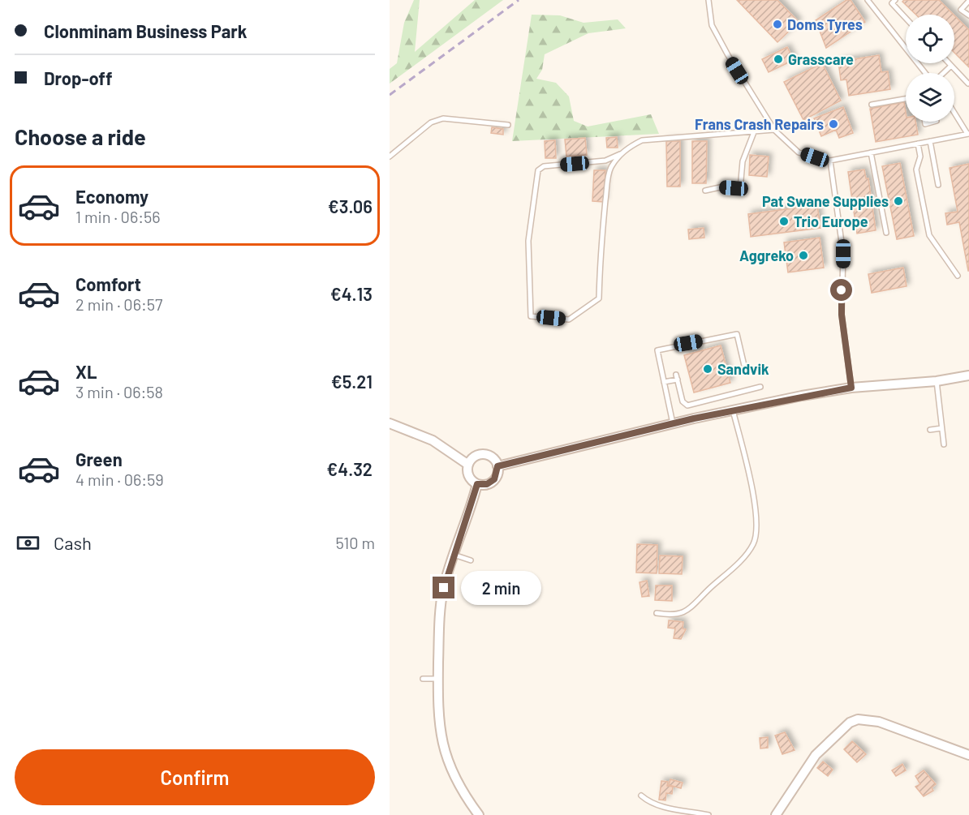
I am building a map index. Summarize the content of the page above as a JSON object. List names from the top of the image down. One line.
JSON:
{"places":["Doms Tyres","Grasscare","Frans Crash Repairs","Pat Swane Supplies","Trio Europe","Aggreko","Sandvik"],"page":{"banner":["Clonminam Business Park","Drop-off"],"heading":"Choose a ride","list":[{"name":"Economy","note":"1 min · 06:56","value":"€3.06"},{"name":"Comfort","note":"2 min · 06:57","value":"€4.13"},{"name":"XL","note":"3 min · 06:58","value":"€5.21"},{"name":"Green","note":"4 min · 06:59","value":"€4.32"}],"pay":["Cash","510 m"],"bubble":"2 min","buttons":"Confirm"}}
